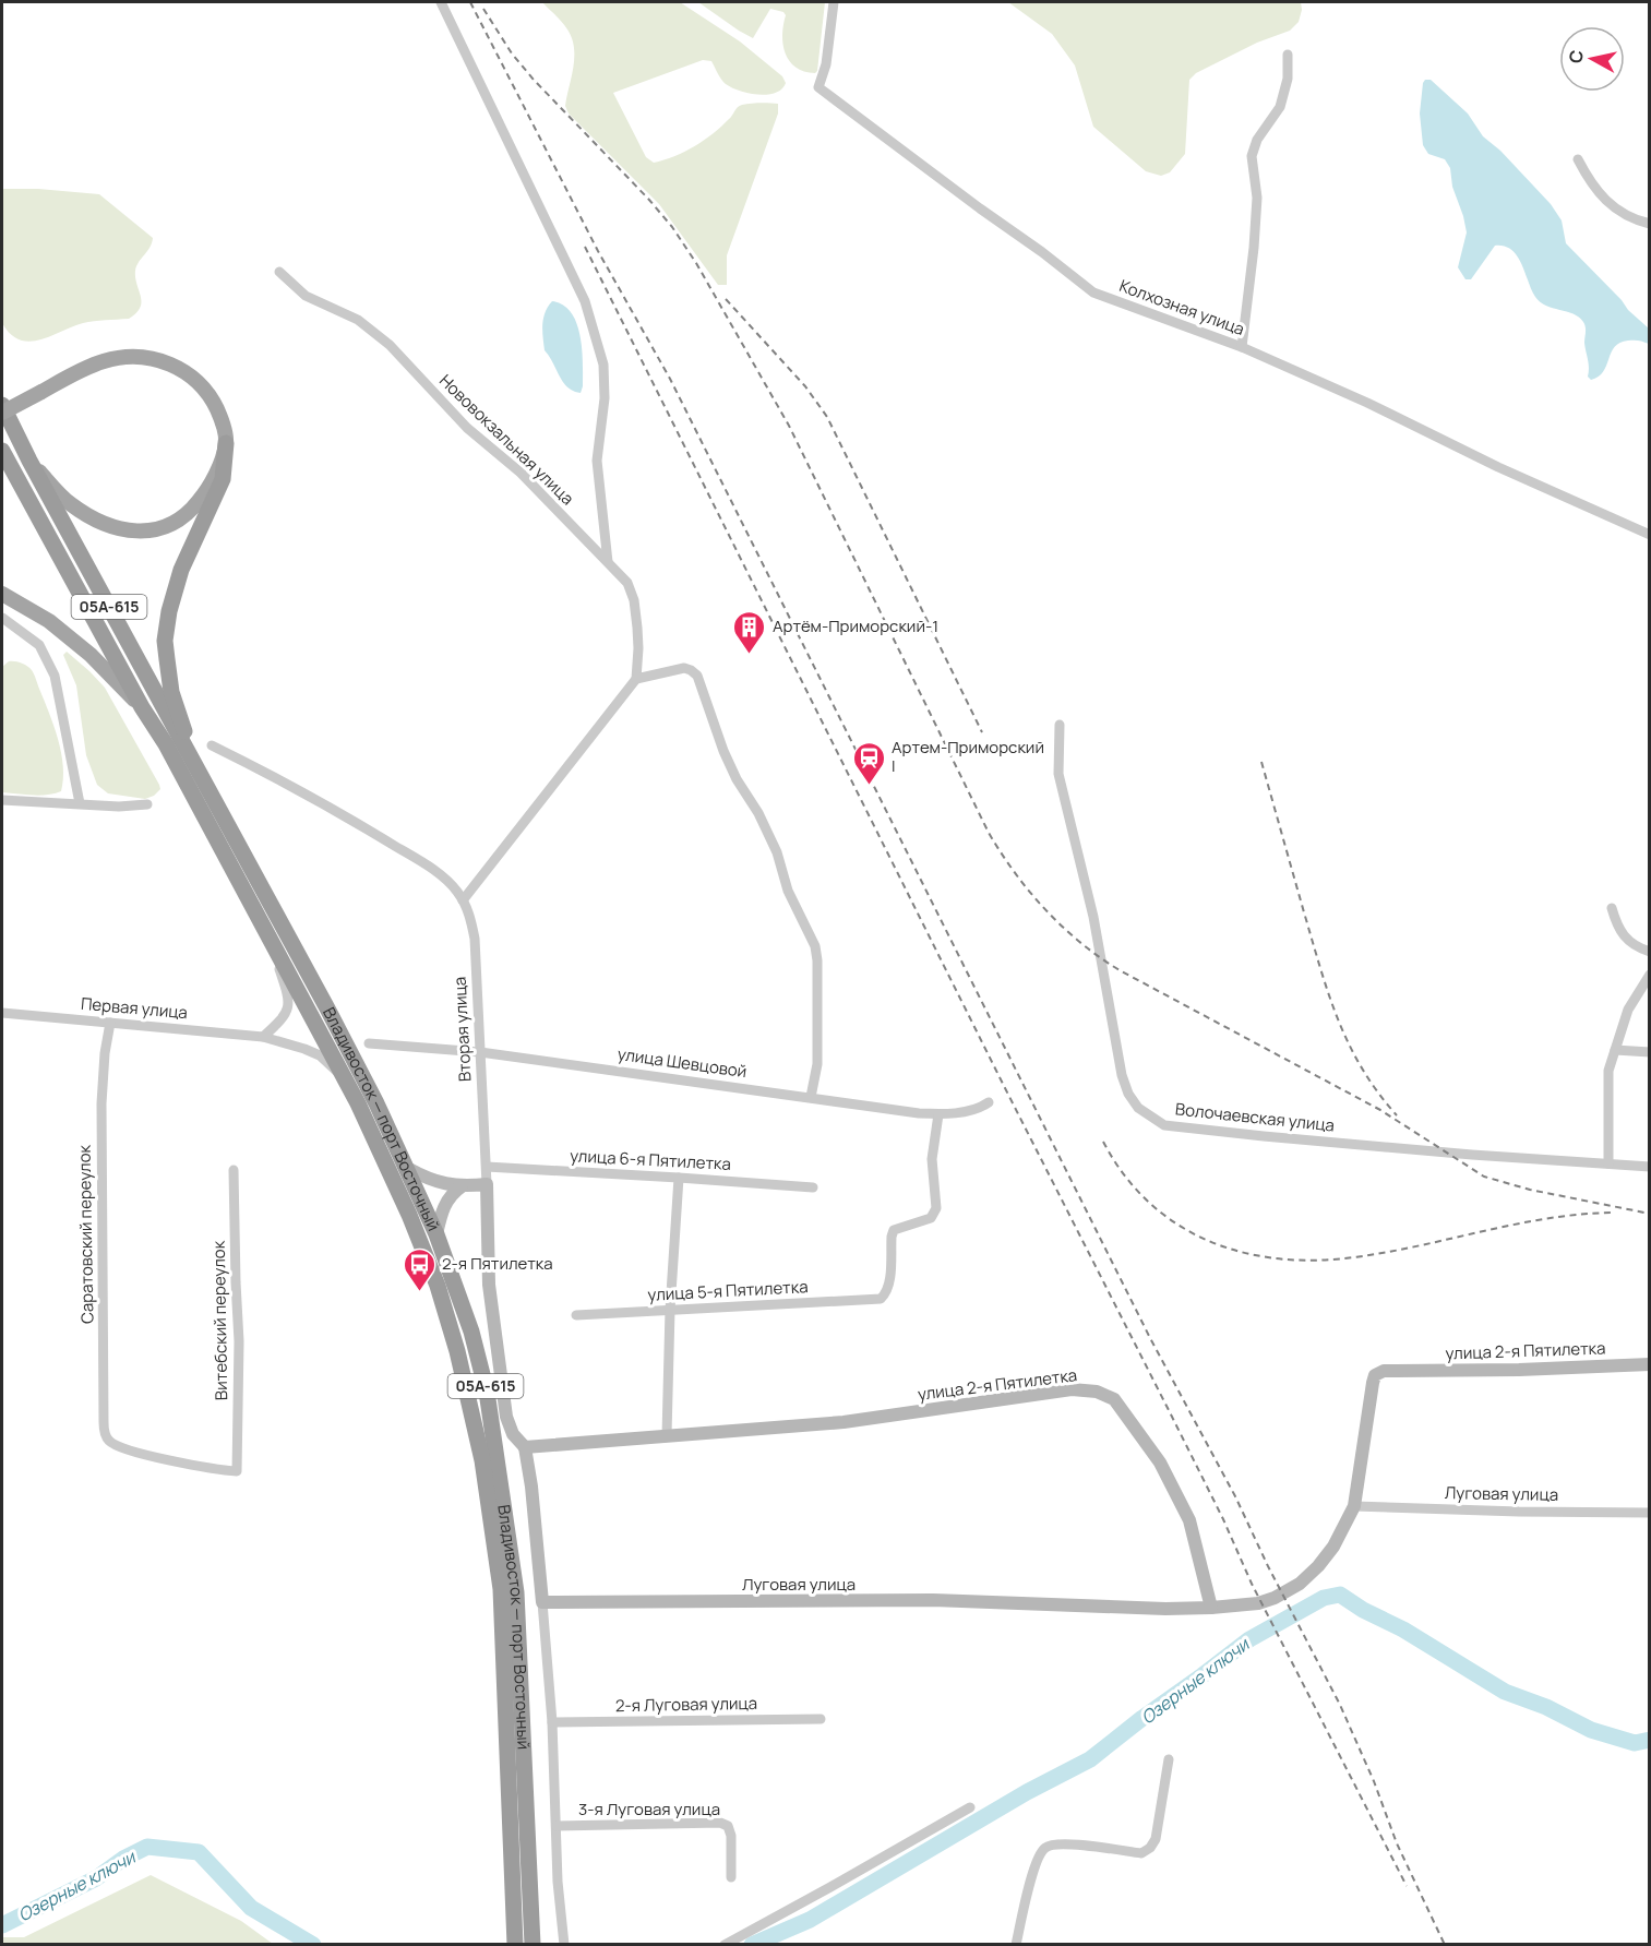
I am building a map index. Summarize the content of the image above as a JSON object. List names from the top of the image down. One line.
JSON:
{"streets":{"highway":["05А-615","Владивосток — порт Восточный"],"main road":["Вторая улица","улица 2-я Пятилетка","Луговая улица"],"street":["Колхозная улица","Нововокзальная улица","Первая улица","улица Шевцовой","Волочаевская улица","улица 6-я Пятилетка","Саратовский переулок","улица 5-я Пятилетка","Витебский переулок","2-я Луговая улица","3-я Луговая улица"]},"crossings":[["Первая улица","Владивосток — порт Восточный"],["Первая улица","Саратовский переулок"],["Вторая улица","улица Шевцовой"],["Вторая улица","улица 6-я Пятилетка"],["Вторая улица","улица 2-я Пятилетка"],["улица Шевцовой","улица 5-я Пятилетка"],["Саратовский переулок","Витебский переулок"],["улица 2-я Пятилетка","Луговая улица"]],"water":["Озерные ключи"],"places":{"building":["Артём-Приморский-1"],"station":["Артем-Приморский I"],"bus stop":["2-я Пятилетка"]},"north":"left"}
